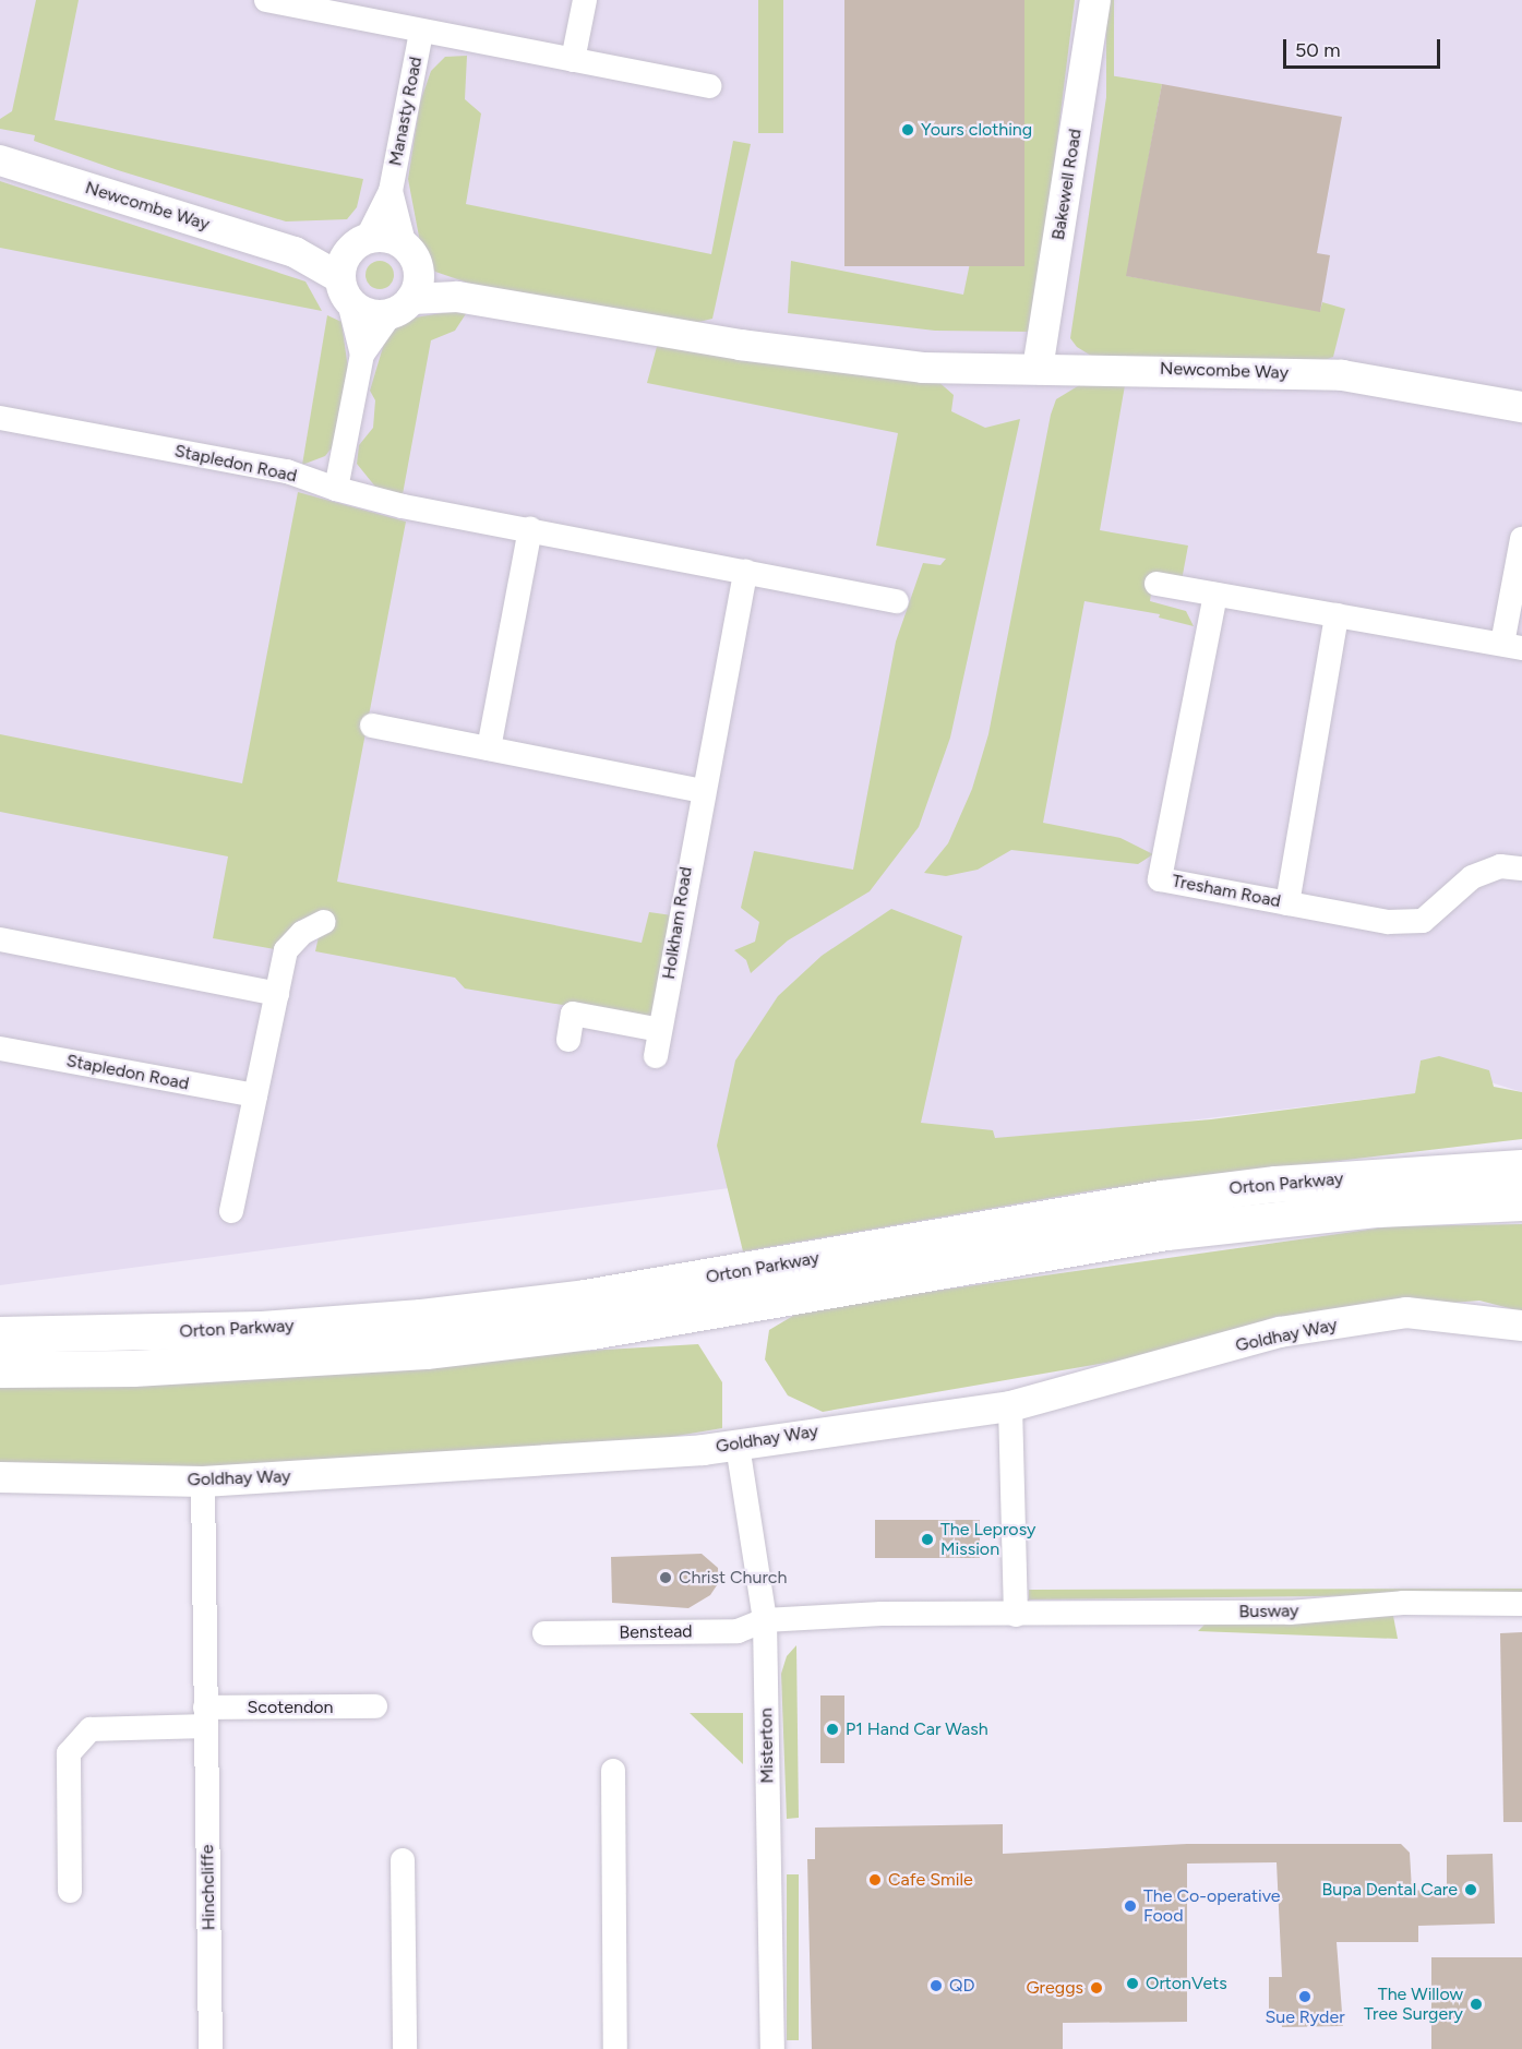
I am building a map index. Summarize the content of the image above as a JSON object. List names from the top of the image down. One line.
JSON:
{"streets":{"main road":["Orton Parkway"],"street":["Manasty Road","Bakewell Road","Newcombe Way","Stapledon Road","Tresham Road","Holkham Road","Goldhay Way","Busway","Benstead","Scotendon","Misterton","Hinchcliffe"]},"crossings":[["Manasty Road","Newcombe Way"],["Bakewell Road","Newcombe Way"],["Goldhay Way","Misterton"],["Goldhay Way","Hinchcliffe"],["Busway","Benstead"],["Busway","Misterton"],["Benstead","Misterton"],["Scotendon","Hinchcliffe"]],"places":["Yours clothing","The Leprosy Mission","Christ Church","P1 Hand Car Wash","Cafe Smile","Bupa Dental Care","The Co-operative Food","OrtonVets","QD","Greggs","Sue Ryder","The Willow Tree Surgery"],"scale_bar":"50 m"}
